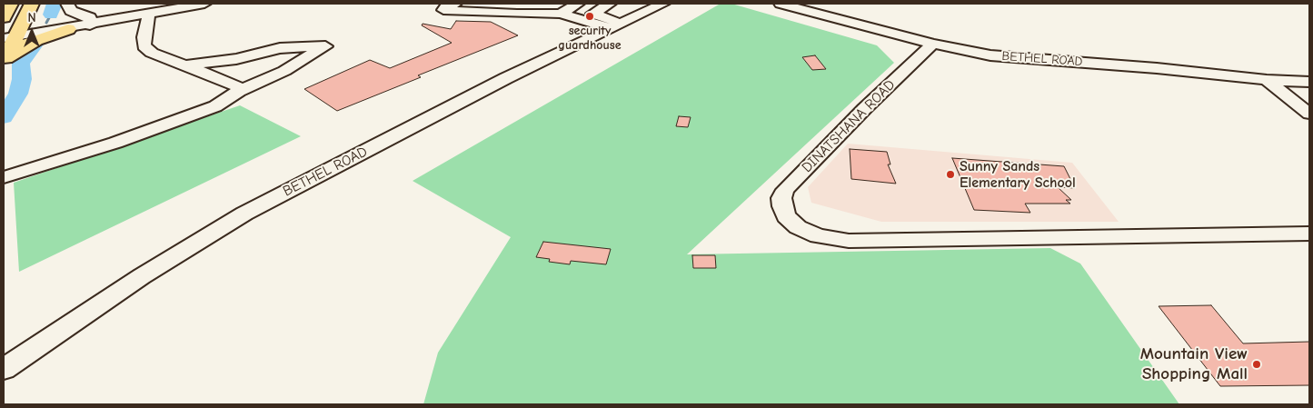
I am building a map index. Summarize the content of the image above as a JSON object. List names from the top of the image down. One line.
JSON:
{"streets":{"street":["BETHEL ROAD","DINATSHANA ROAD"]},"crossings":[["BETHEL ROAD","DINATSHANA ROAD"]],"places":["security guardhouse","Sunny Sands Elementary School","Mountain View Shopping Mall"],"north":"top"}
